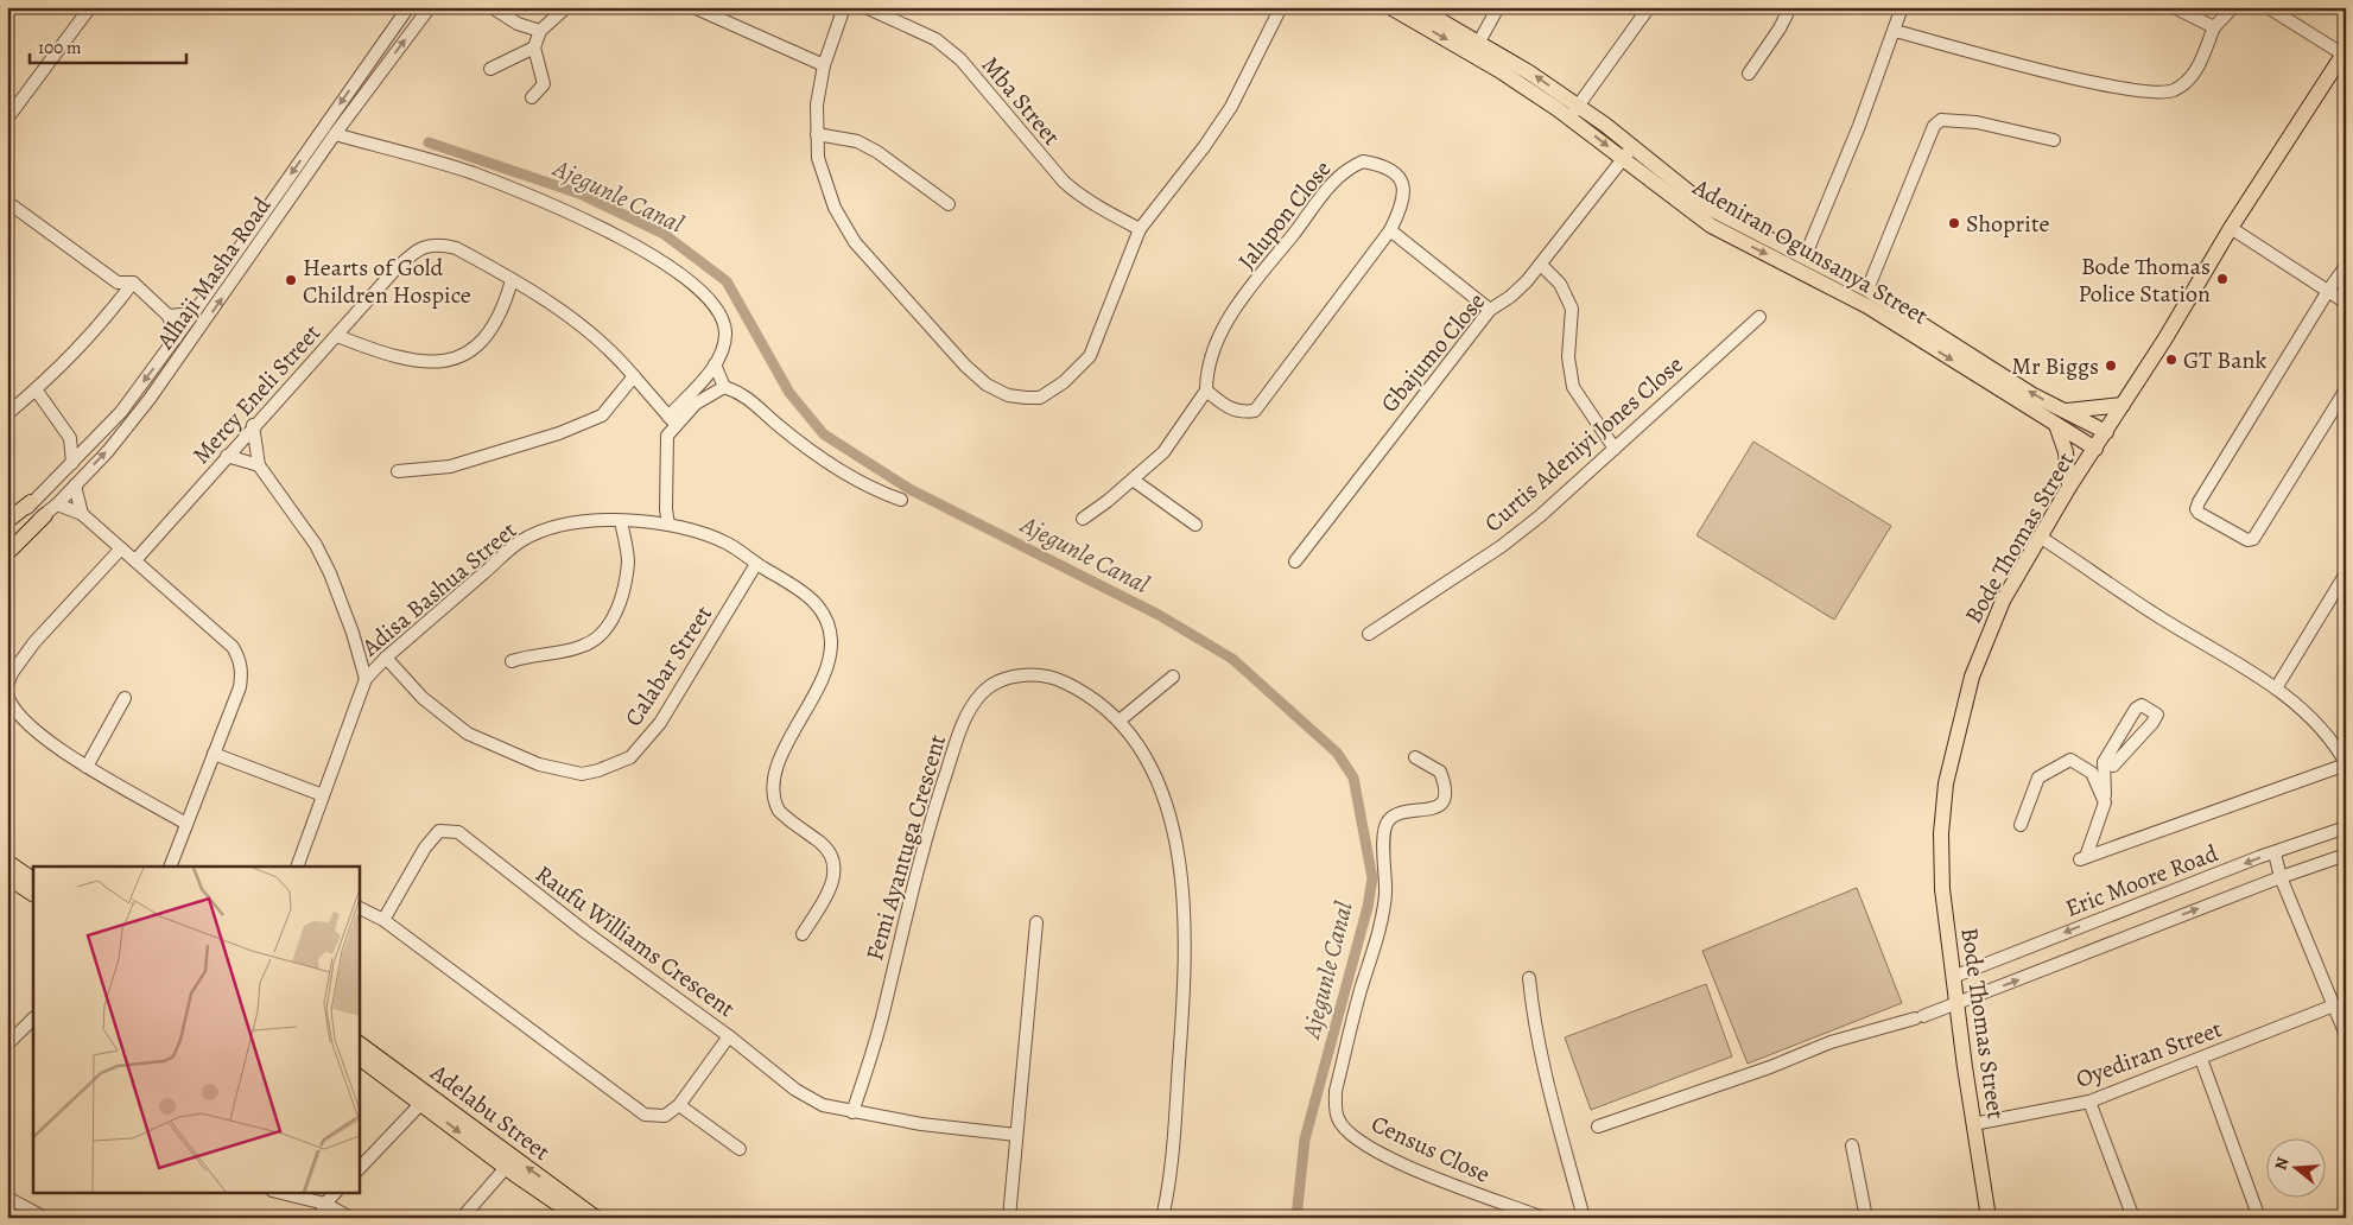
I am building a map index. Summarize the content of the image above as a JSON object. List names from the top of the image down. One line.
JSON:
{"streets":{"main road":["Adeniran Ogunsanya Street","Bode Thomas Street","Adelabu Street"],"street":["Mba Street","Jalupon Close","Alhaji Masha Road","Gbajumo Close","Mercy Eneli Street","Curtis Adeniyi Jones Close","Adisa Bashua Street","Calabar Street","Femi Ayantuga Crescent","Eric Moore Road","Raufu Williams Crescent","Oyediran Street","Census Close"]},"crossings":[["Adeniran Ogunsanya Street","Gbajumo Close"],["Adeniran Ogunsanya Street","Bode Thomas Street"],["Bode Thomas Street","Eric Moore Road"],["Bode Thomas Street","Oyediran Street"],["Adisa Bashua Street","Calabar Street"]],"water":["Ajegunle Canal"],"places":["Shoprite","Bode Thomas Police Station","Hearts of Gold Children Hospice","GT Bank","Mr Biggs"],"scale_bar":"100 m","north":"left"}
